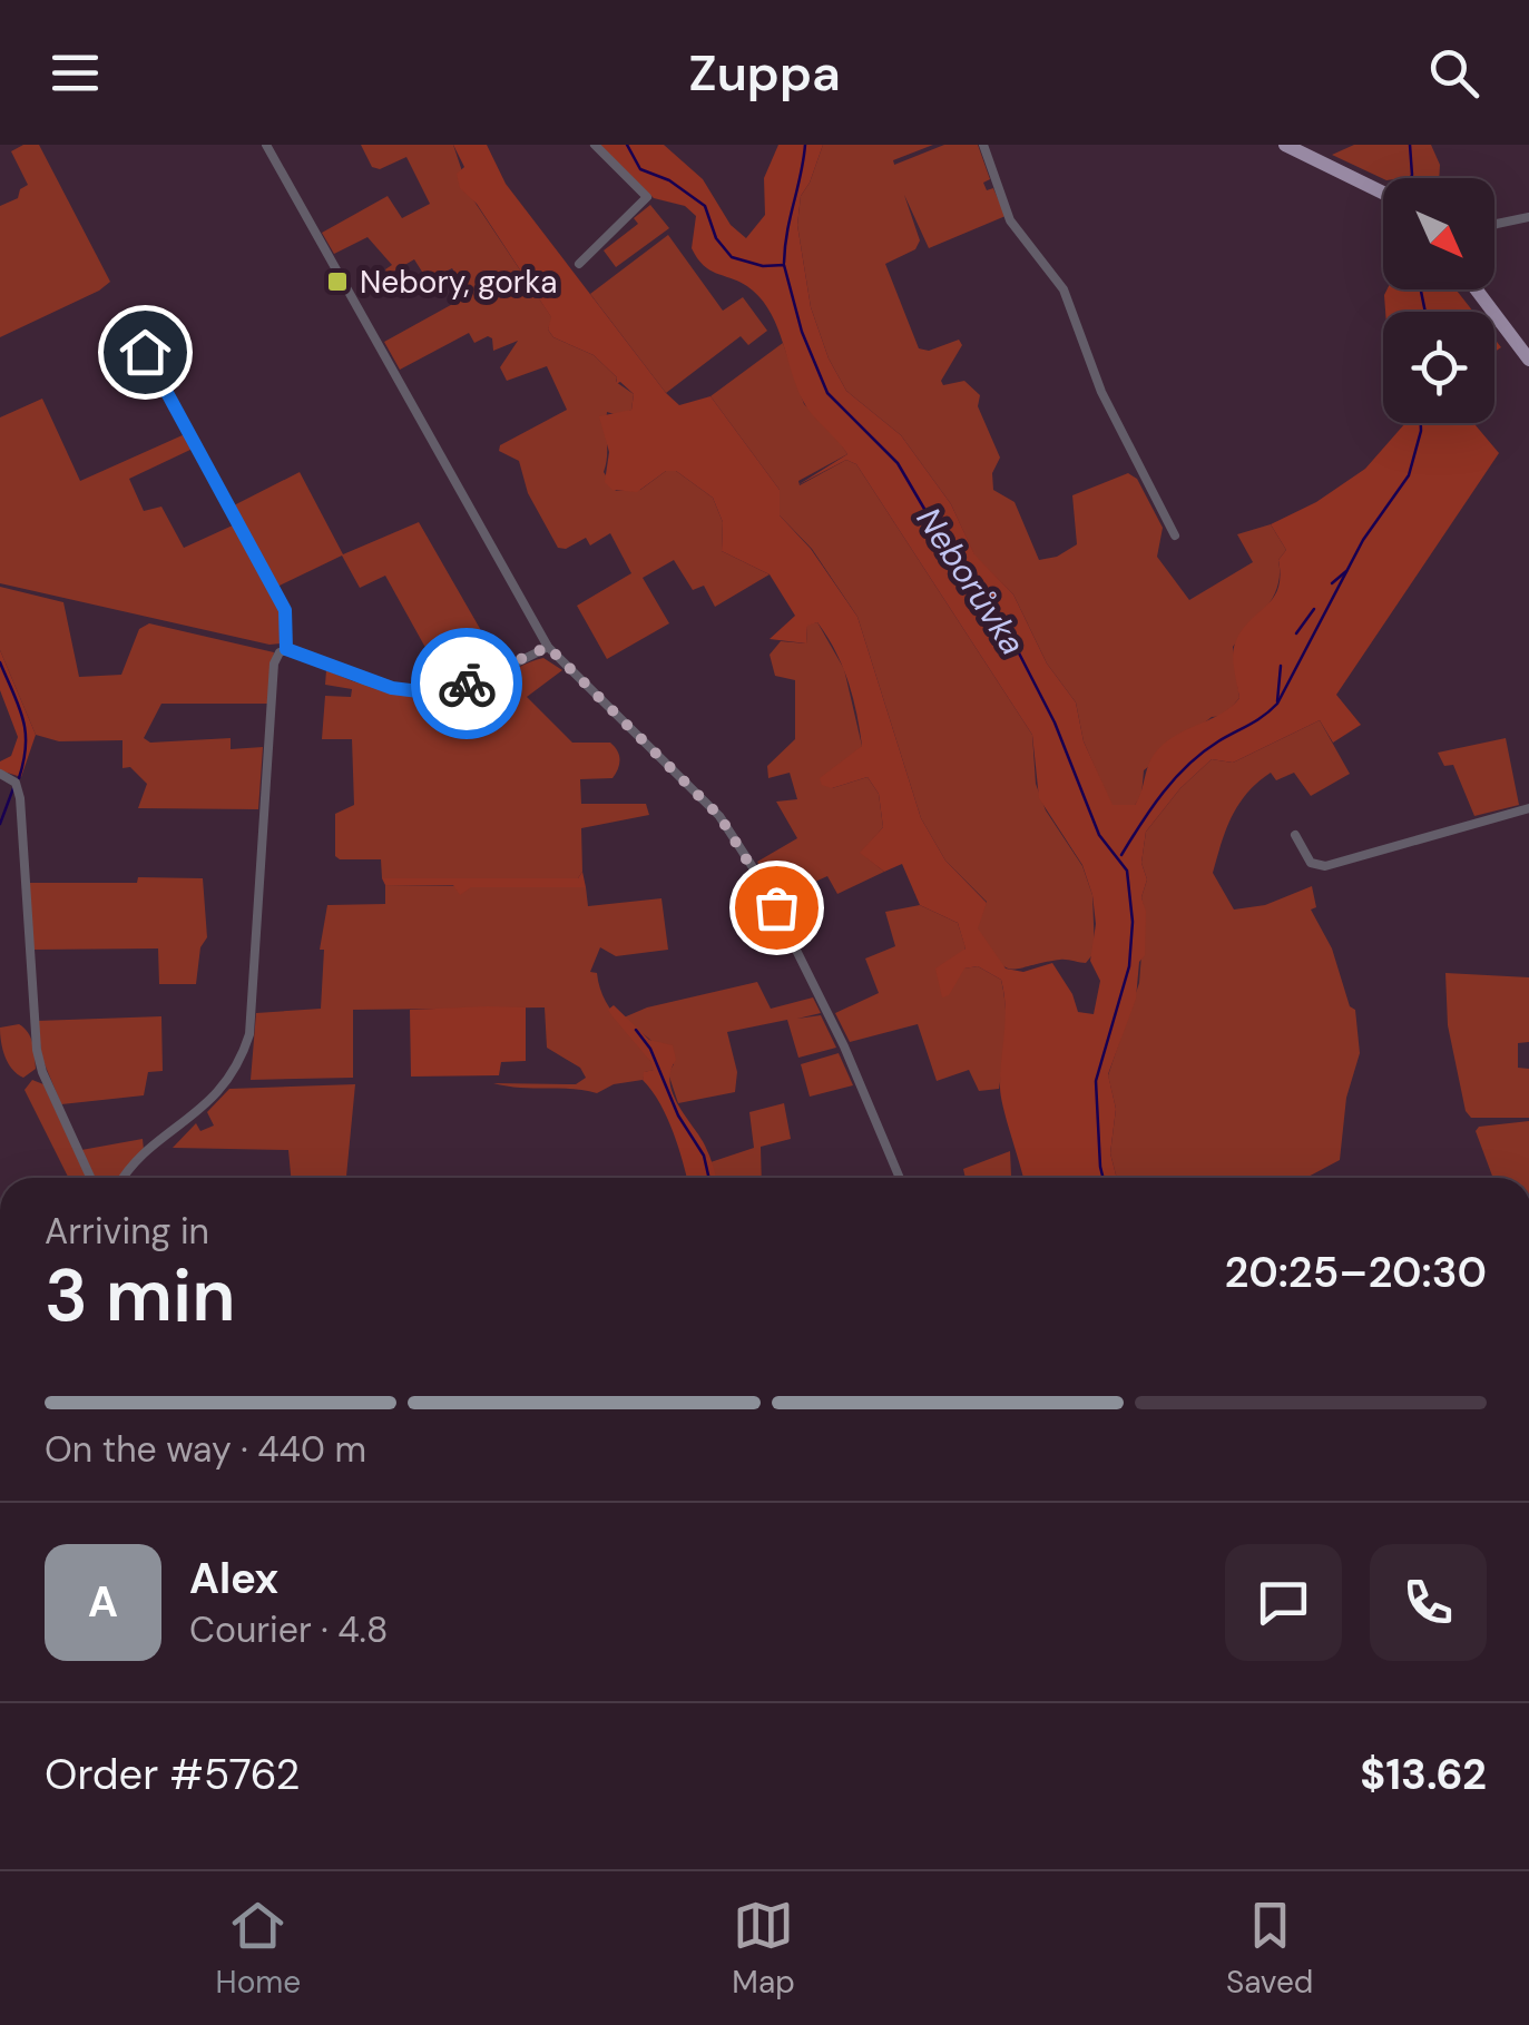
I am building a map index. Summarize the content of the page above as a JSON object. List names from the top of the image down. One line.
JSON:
{"water":["Neborůvka"],"places":{"transit":["Nebory, gorka"]},"north":"bottom right","page":{"header":"Zuppa","heading":["3 min","Arriving in","20:25–20:30"],"panel":["Alex","Courier · 4.8","Order #5762","$13.62"],"bar":"On the way · 440 m","round":"A","tabs":["Home","Map","Saved"]}}
